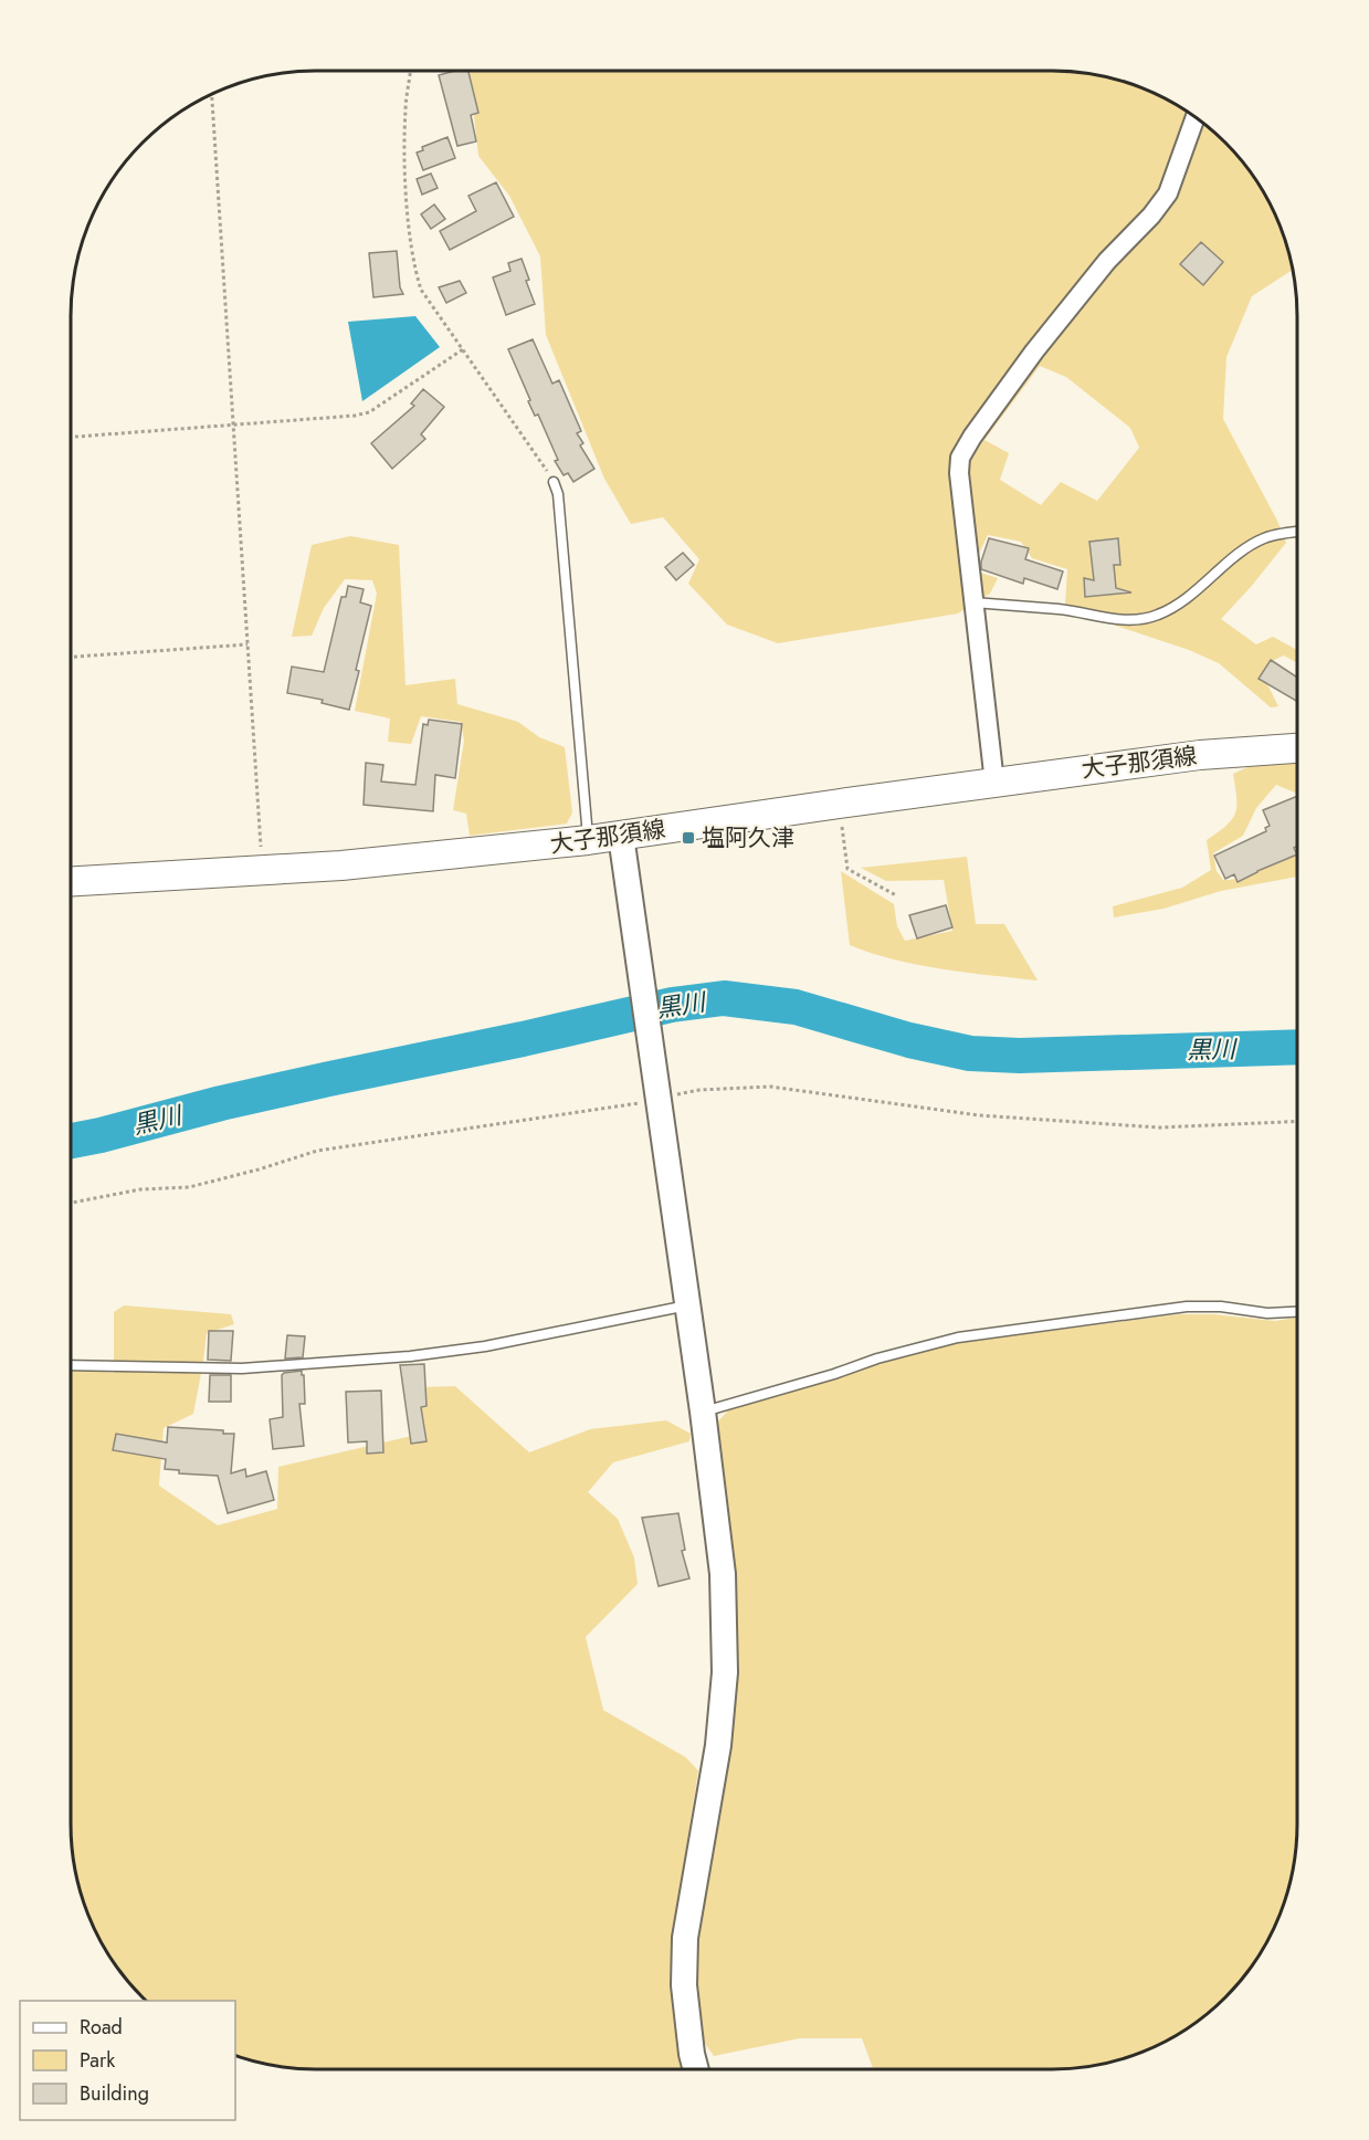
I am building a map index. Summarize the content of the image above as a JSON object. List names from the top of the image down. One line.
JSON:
{"streets":{"main road":["大子那須線"]},"water":["黒川"],"places":{"transit":["塩阿久津"]},"legend":["Road","Park","Building"]}
